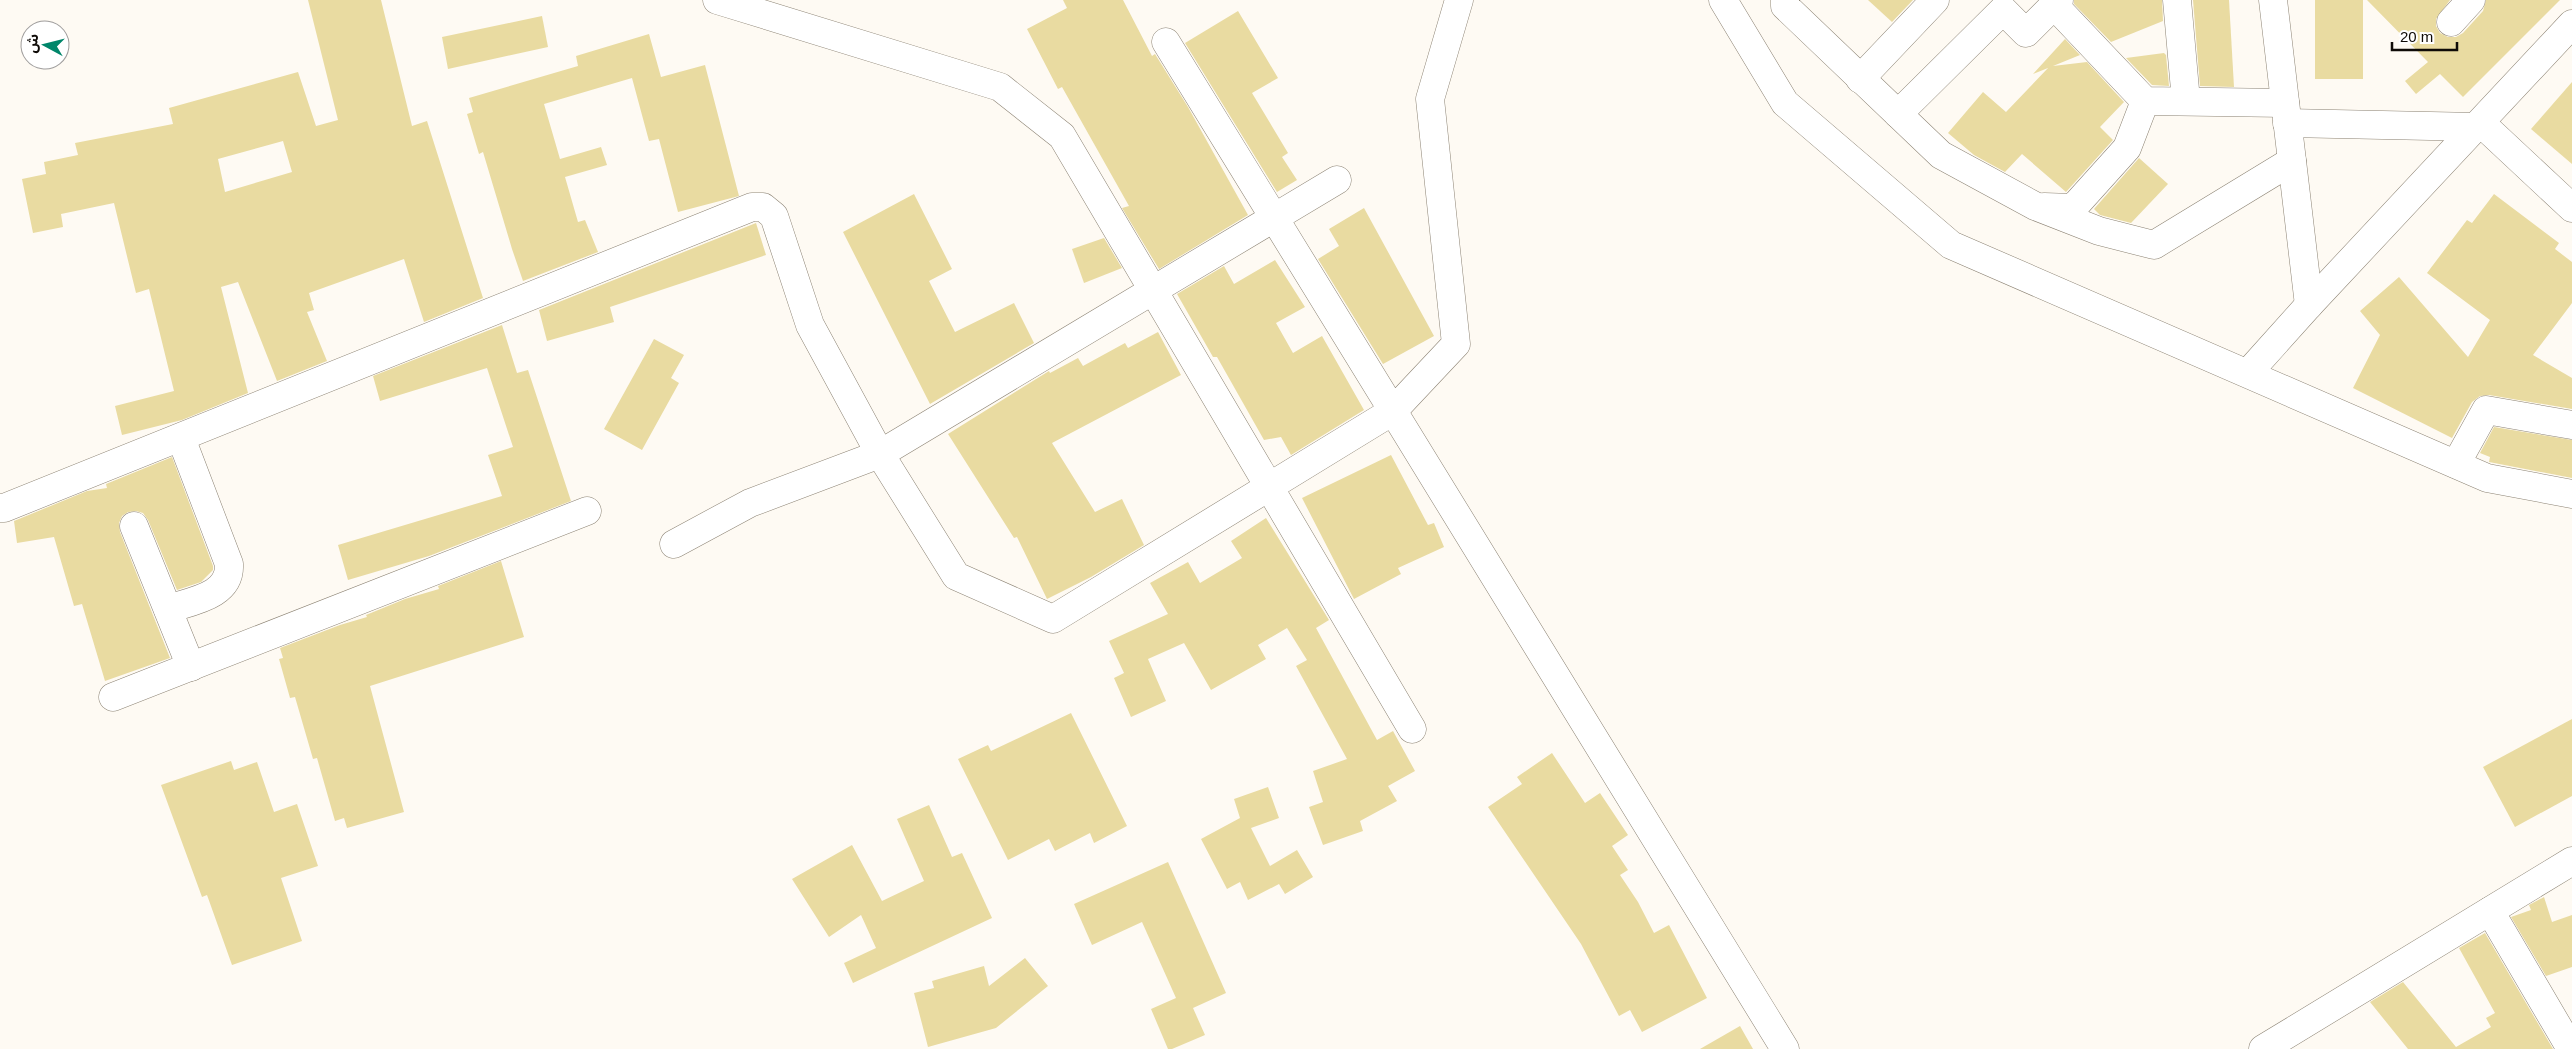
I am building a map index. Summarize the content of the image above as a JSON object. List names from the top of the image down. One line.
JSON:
{"scale_bar":"20 m","north":"left"}
